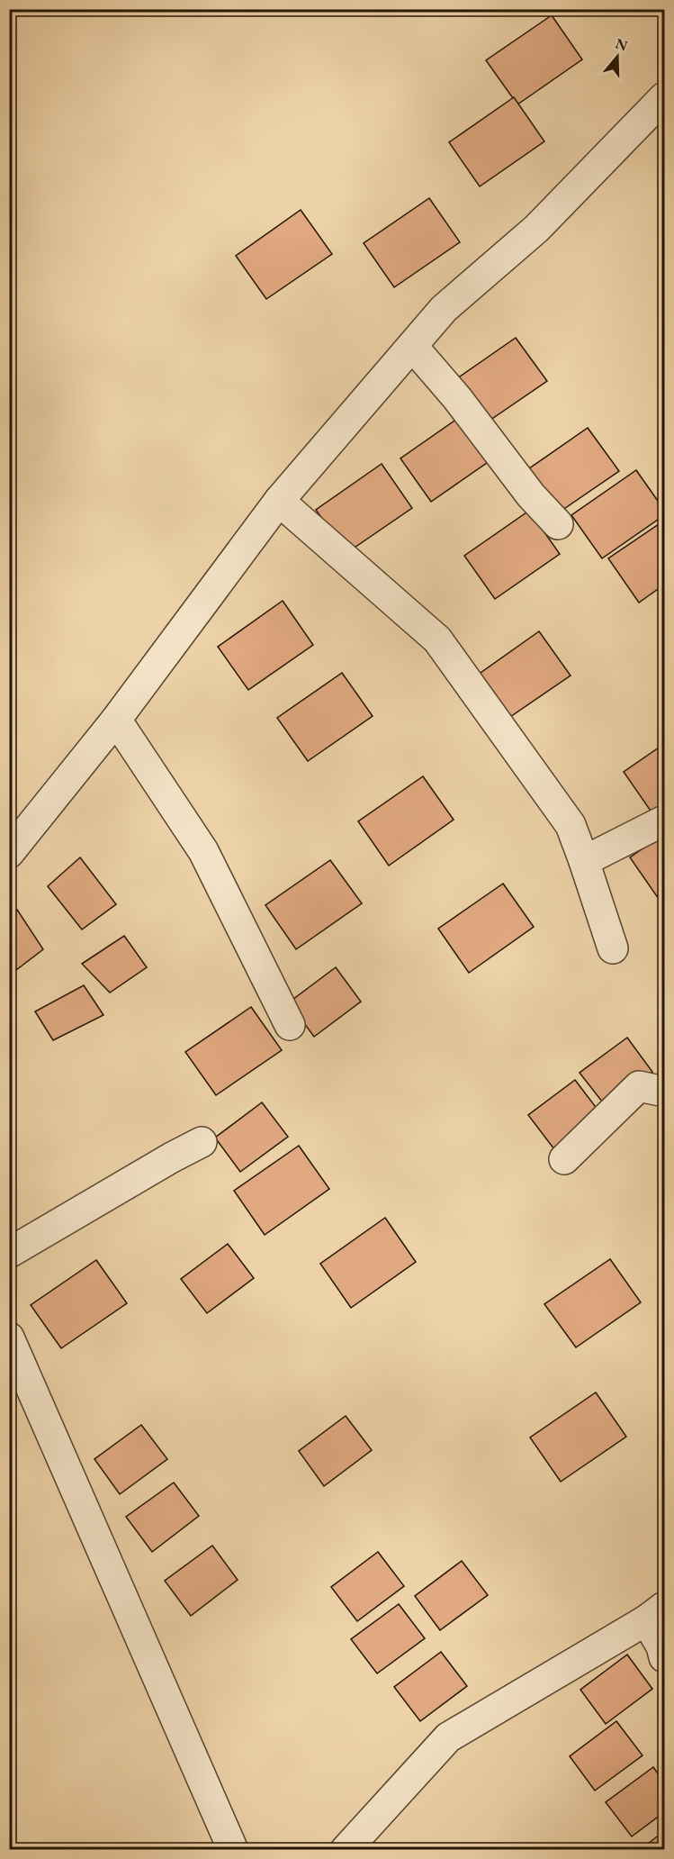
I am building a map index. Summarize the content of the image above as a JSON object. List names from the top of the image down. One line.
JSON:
{"north":"top"}
